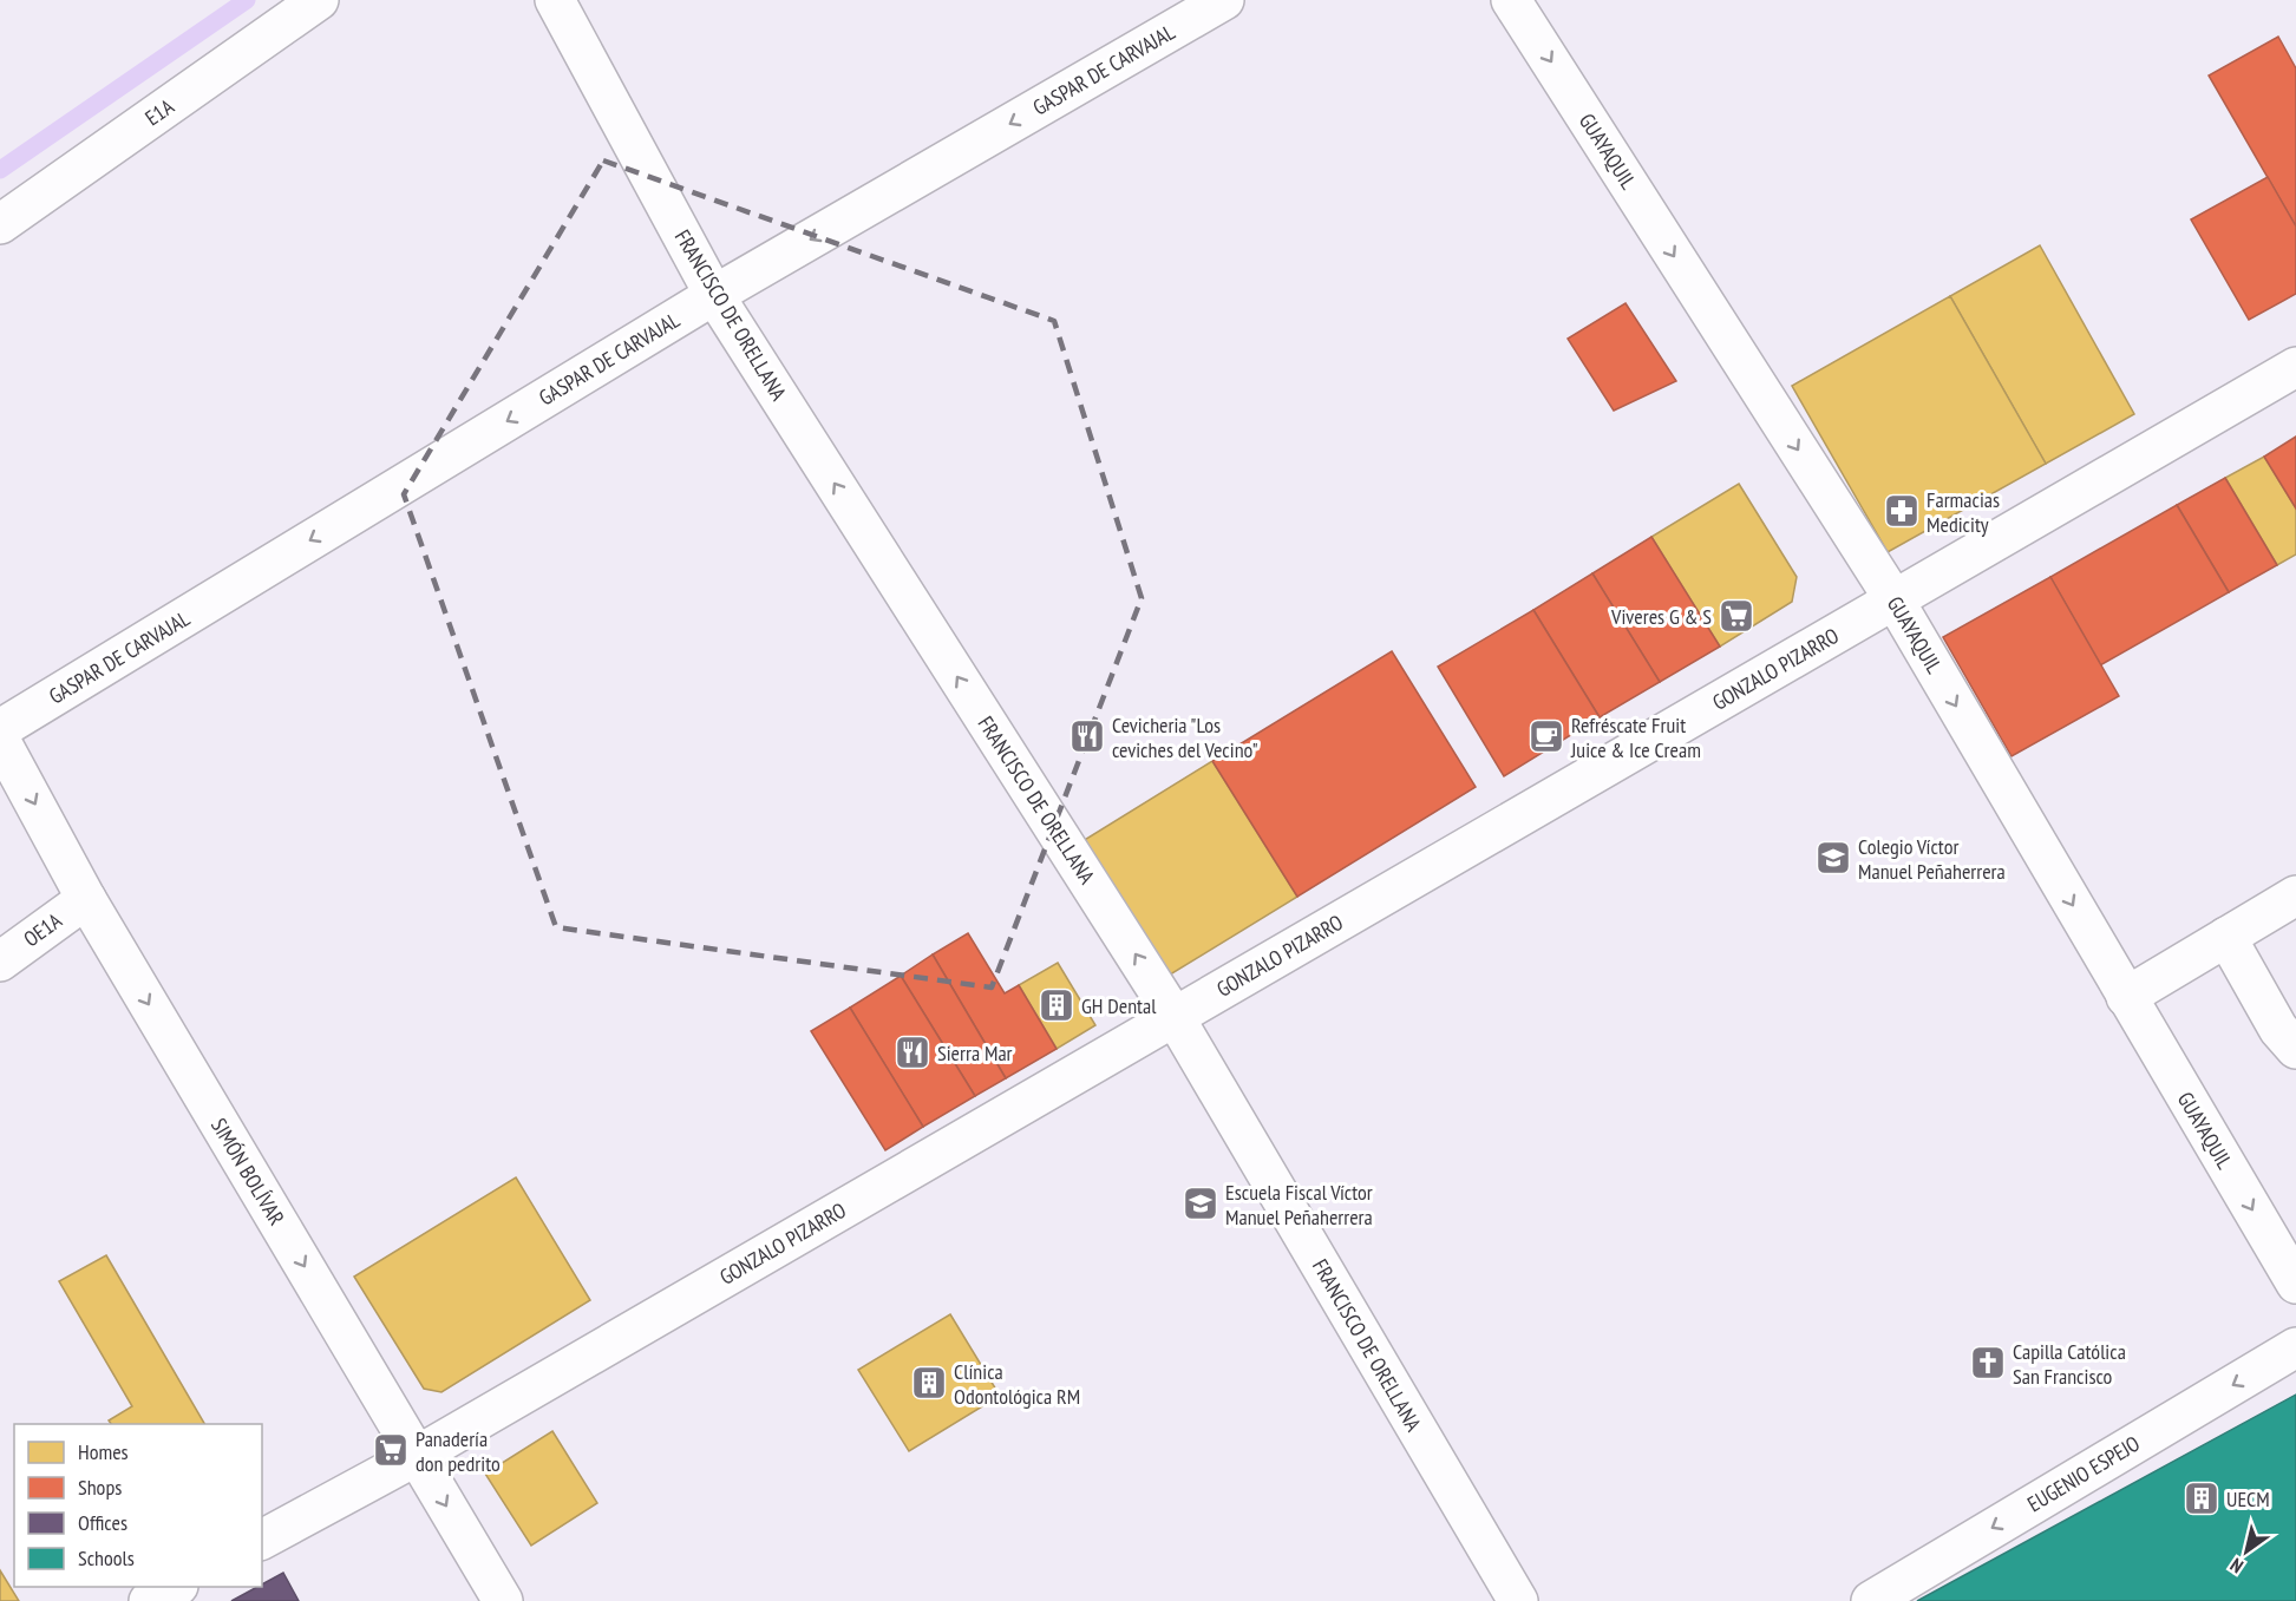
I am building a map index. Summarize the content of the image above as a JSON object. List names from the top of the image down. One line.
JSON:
{"streets":{"street":["GASPAR DE CARVAJAL","E1A","GUAYAQUIL","FRANCISCO DE ORELLANA","GONZALO PIZARRO","OE1A","SIMÓN BOLÍVAR","EUGENIO ESPEJO"]},"crossings":[["GASPAR DE CARVAJAL","FRANCISCO DE ORELLANA"],["GUAYAQUIL","GONZALO PIZARRO"],["FRANCISCO DE ORELLANA","GONZALO PIZARRO"],["GONZALO PIZARRO","SIMÓN BOLÍVAR"],["OE1A","SIMÓN BOLÍVAR"]],"one_way":["GASPAR DE CARVAJAL","GUAYAQUIL","FRANCISCO DE ORELLANA","SIMÓN BOLÍVAR","EUGENIO ESPEJO"],"places":{"pharmacy":["Farmacias Medicity"],"supermarket":["Viveres G & S","Panadería don pedrito"],"restaurant":["Cevicheria \"Los ceviches del Vecino\"","Sierra Mar"],"cafe":["Refréscate Fruit Juice & Ice Cream"],"school or university":["Colegio Víctor Manuel Peñaherrera","Escuela Fiscal Víctor Manuel Peñaherrera"],"building":["GH Dental","Clínica Odontológica RM","UECM"],"church":["Capilla Católica San Francisco"]},"legend":["Homes","Shops","Offices","Schools"],"north":"bottom left"}
